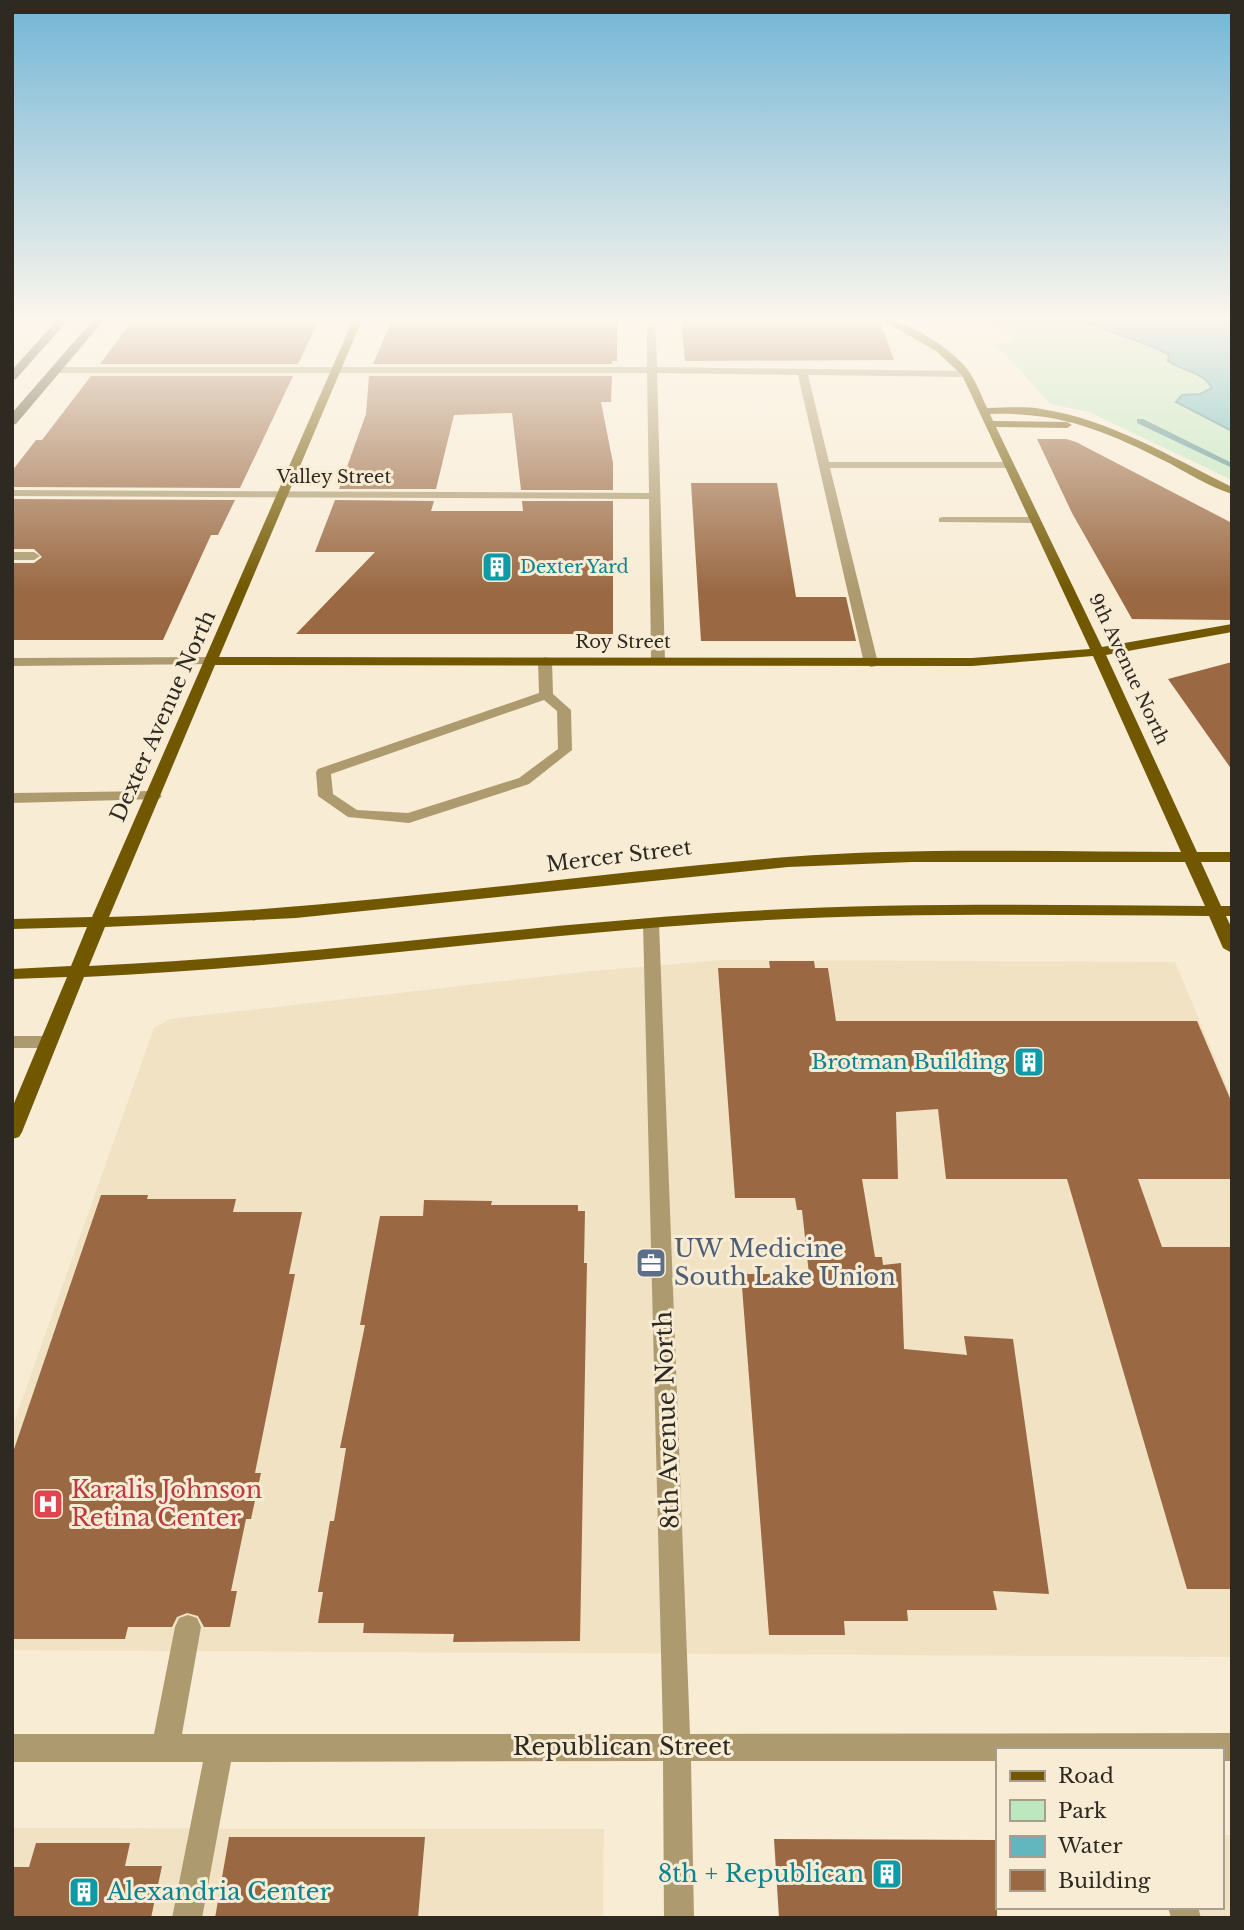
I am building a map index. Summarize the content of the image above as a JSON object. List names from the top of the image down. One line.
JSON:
{"streets":{"main road":["Roy Street","9th Avenue North","Dexter Avenue North","Mercer Street"],"street":["Valley Street","8th Avenue North","Republican Street"]},"crossings":[["Valley Street","Dexter Avenue North"],["Roy Street","9th Avenue North"],["Roy Street","Dexter Avenue North"],["9th Avenue North","Mercer Street"],["Dexter Avenue North","Mercer Street"],["8th Avenue North","Republican Street"]],"places":{"building":["Dexter Yard","Brotman Building","8th + Republican","Alexandria Center"],"office":["UW Medicine South Lake Union"],"hospital":["Karalis Johnson Retina Center"]},"legend":["Road","Park","Water","Building"]}
